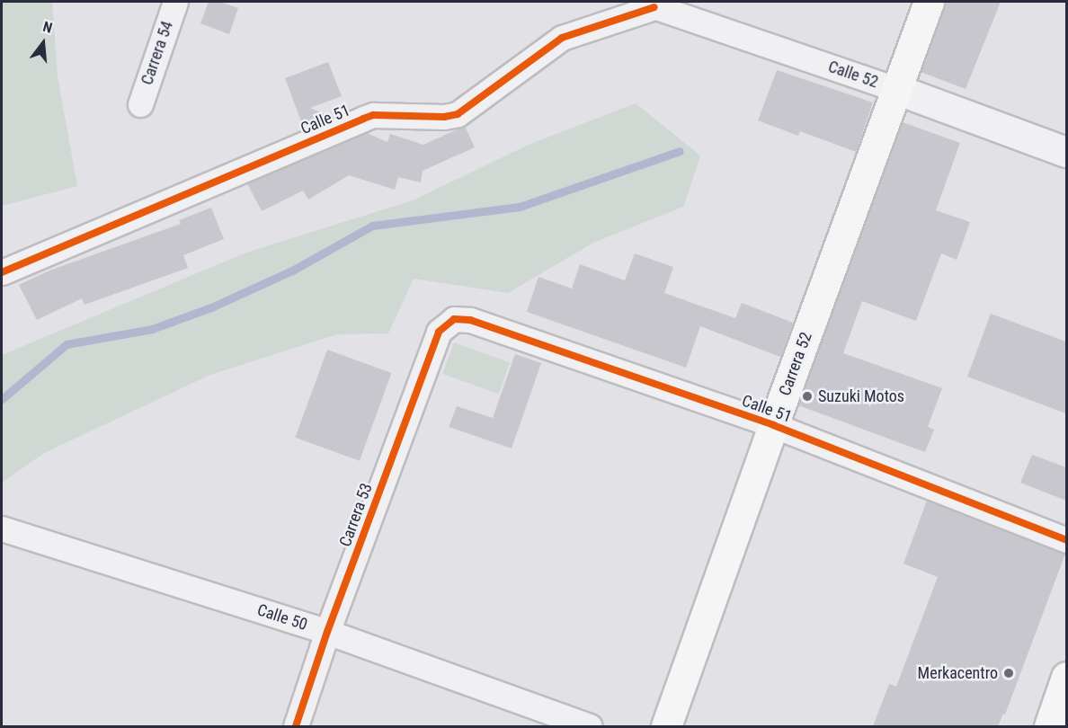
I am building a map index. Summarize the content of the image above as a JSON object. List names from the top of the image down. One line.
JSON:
{"streets":{"main road":["Carrera 52"],"street":["Carrera 54","Calle 52","Calle 51","Carrera 53","Calle 50"]},"crossings":[["Calle 52","Calle 51"],["Calle 52","Carrera 52"],["Calle 51","Carrera 52"],["Calle 51","Carrera 53"],["Carrera 53","Calle 50"]],"places":["Suzuki Motos","Merkacentro"],"north":"top"}
